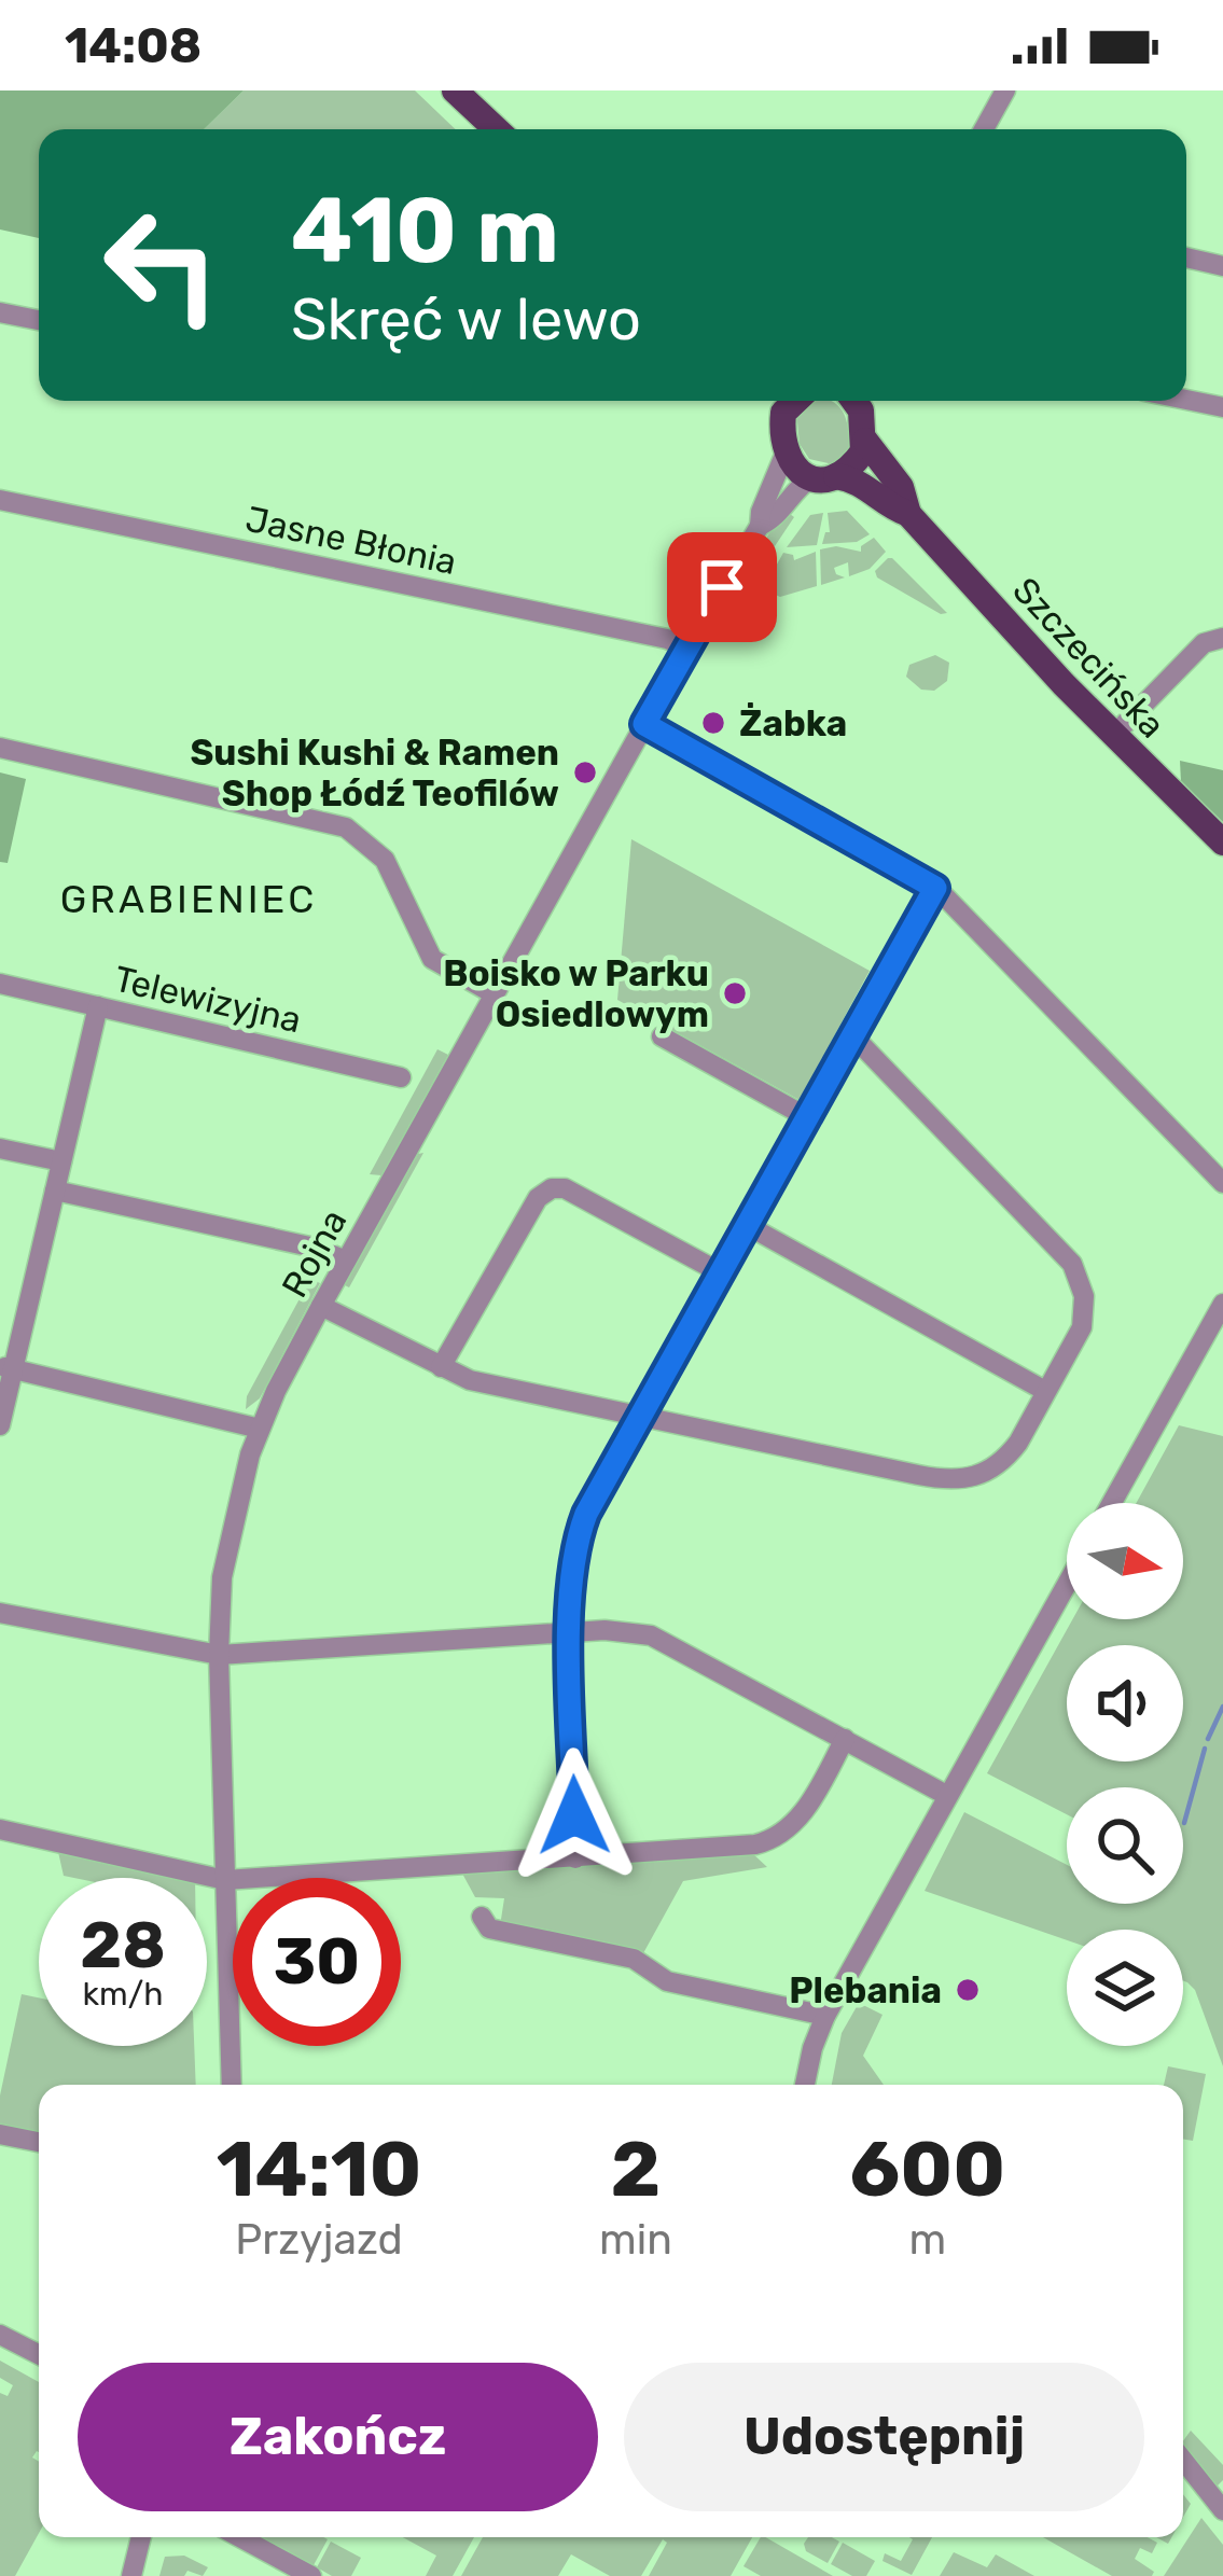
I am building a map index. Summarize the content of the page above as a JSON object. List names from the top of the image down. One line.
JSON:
{"streets":{"main road":["Szczecińska"],"street":["Jasne Błonia","Telewizyjna","Rojna"]},"crossings":[["Jasne Błonia","Rojna"],["Szczecińska","Rojna"]],"districts":["GRABIENIEC"],"places":["Żabka","Sushi Kushi & Ramen Shop Łódź Teofilów","Boisko w Parku Osiedlowym","Plebania"],"north":"right","page":{"status":"14:08","turn":["410 m","Skręć w lewo"],"speed":"28 km/h","limit":"30","eta":["14:10","Przyjazd","2","min","600","m"],"buttons":["Zakończ","Udostępnij"]}}
